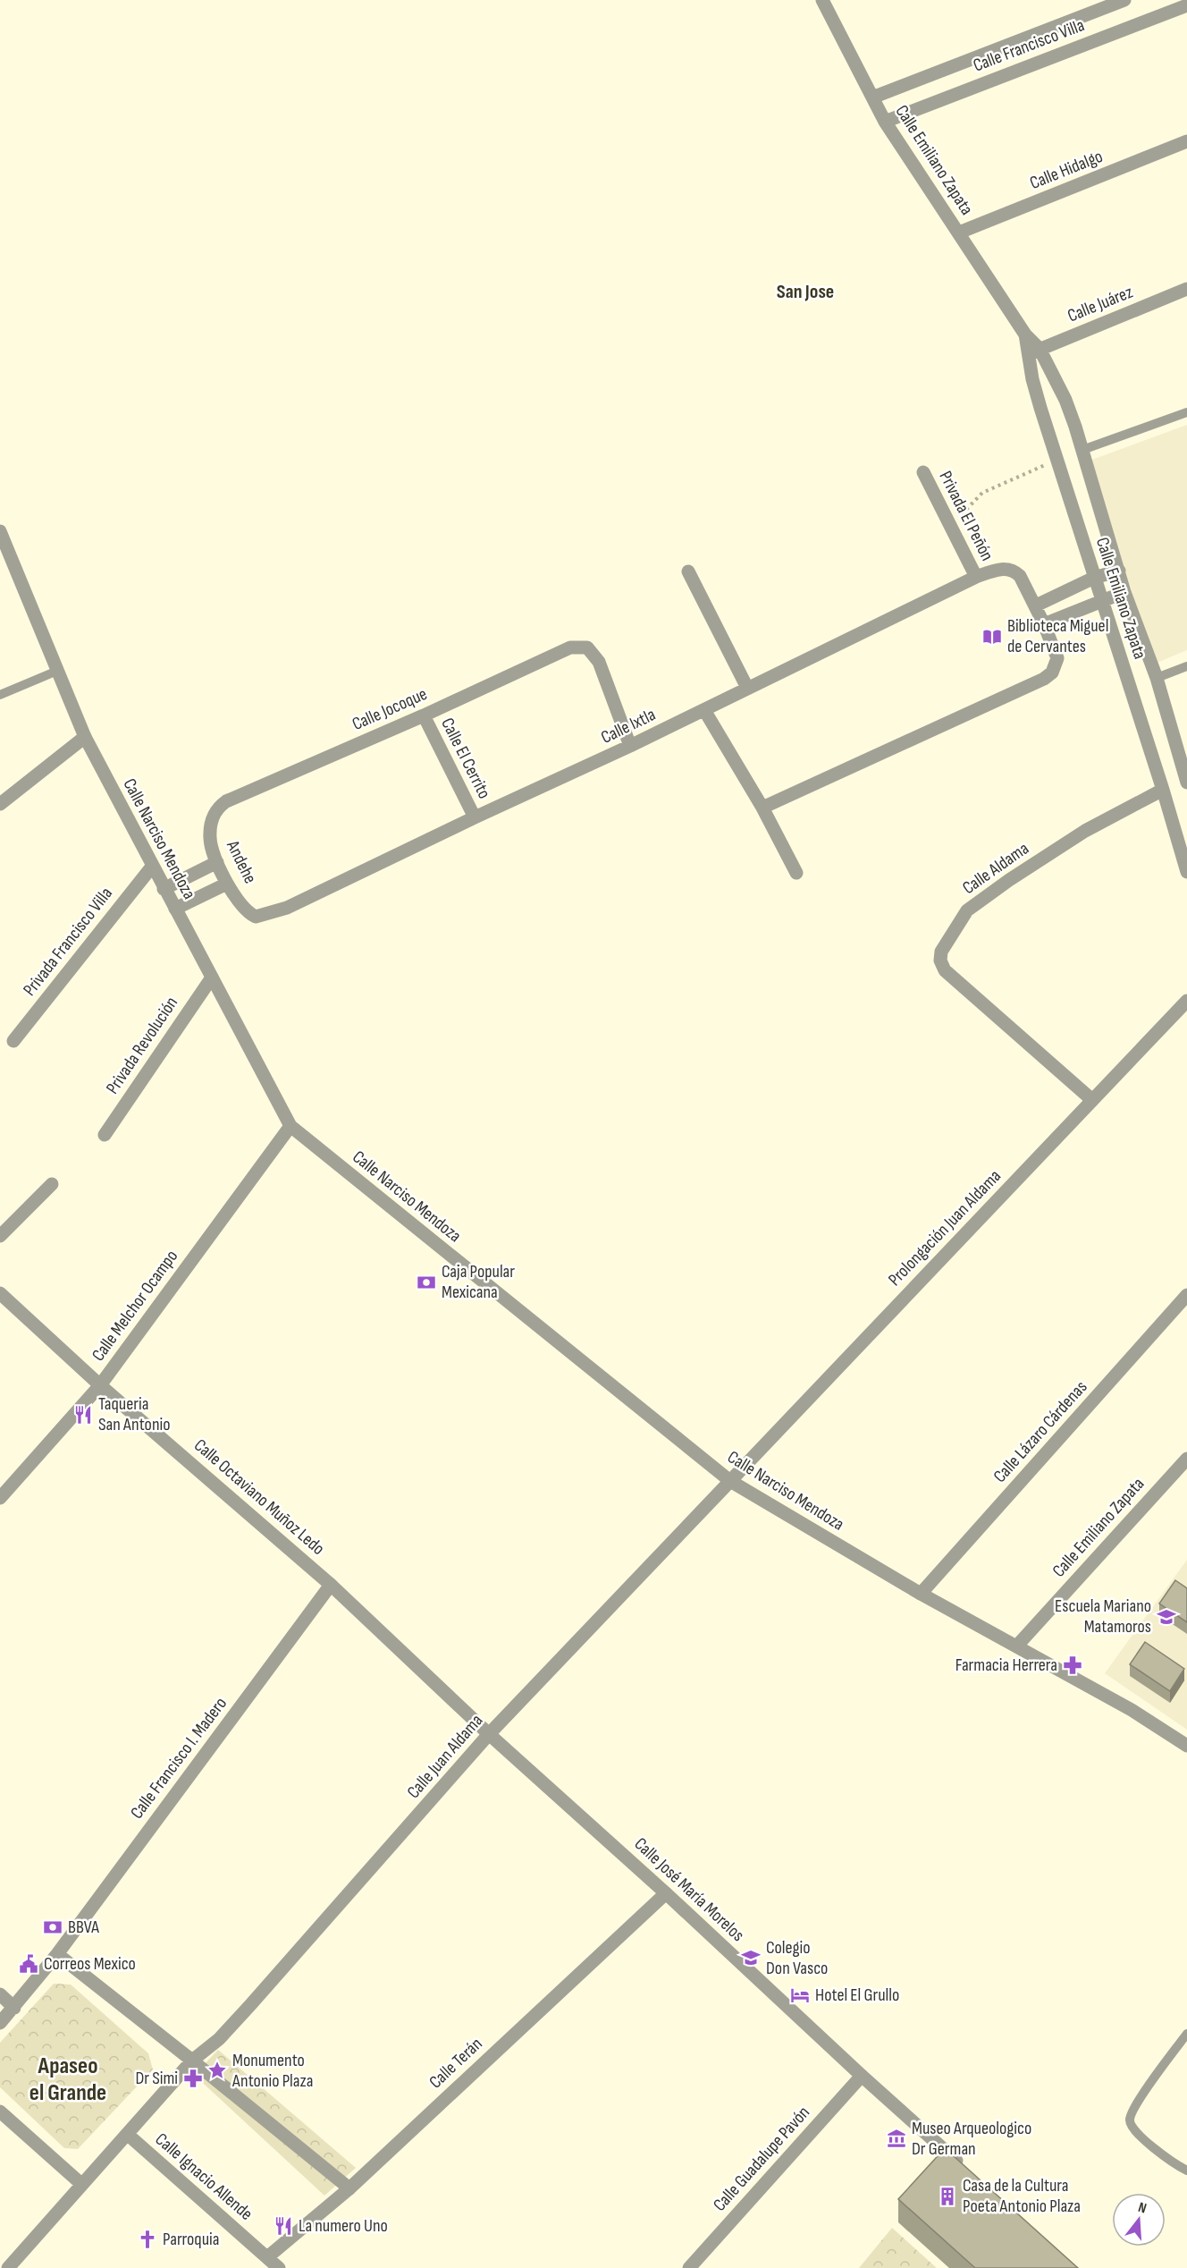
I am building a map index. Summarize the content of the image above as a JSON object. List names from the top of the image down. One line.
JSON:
{"streets":{"street":["Calle Francisco Villa","Calle Emiliano Zapata","Calle Hidalgo","Calle Juárez","Privada El Peñón","Calle Jocoque","Calle Ixtla","Calle El Cerrito","Calle Narciso Mendoza","Andehe","Calle Aldama","Privada Francisco Villa","Privada Revolución","Prolongación Juan Aldama","Calle Melchor Ocampo","Calle Lázaro Cárdenas","Calle Octaviano Muñoz Ledo","Calle Juan Aldama","Calle Francisco I. Madero","Calle José María Morelos","Calle Terán","Calle Guadalupe Pavón","Calle Ignacio Allende"]},"crossings":[["Calle Francisco Villa","Calle Emiliano Zapata"],["Calle Emiliano Zapata","Calle Hidalgo"],["Calle Emiliano Zapata","Calle Juárez"],["Calle Emiliano Zapata","Calle Narciso Mendoza"],["Calle Emiliano Zapata","Calle Aldama"],["Privada El Peñón","Calle Ixtla"],["Calle Jocoque","Calle Ixtla"],["Calle Jocoque","Calle El Cerrito"],["Calle Jocoque","Andehe"],["Calle Ixtla","Calle El Cerrito"],["Calle Ixtla","Andehe"],["Calle Narciso Mendoza","Privada Francisco Villa"],["Calle Narciso Mendoza","Privada Revolución"],["Calle Narciso Mendoza","Prolongación Juan Aldama"],["Calle Narciso Mendoza","Calle Melchor Ocampo"],["Calle Narciso Mendoza","Calle Lázaro Cárdenas"],["Calle Narciso Mendoza","Calle Juan Aldama"],["Calle Aldama","Prolongación Juan Aldama"],["Prolongación Juan Aldama","Calle Juan Aldama"],["Calle Melchor Ocampo","Calle Octaviano Muñoz Ledo"],["Calle Octaviano Muñoz Ledo","Calle Juan Aldama"],["Calle Octaviano Muñoz Ledo","Calle Francisco I. Madero"],["Calle Octaviano Muñoz Ledo","Calle José María Morelos"],["Calle Juan Aldama","Calle José María Morelos"],["Calle Juan Aldama","Calle Ignacio Allende"],["Calle José María Morelos","Calle Terán"],["Calle José María Morelos","Calle Guadalupe Pavón"],["Calle Terán","Calle Ignacio Allende"]],"districts":["San Jose","Apaseo el Grande"],"places":{"library":["Biblioteca Miguel de Cervantes"],"bank":["Caja Popular Mexicana","BBVA"],"restaurant":["Taqueria San Antonio","La numero Uno"],"school or university":["Escuela Mariano Matamoros","Colegio Don Vasco"],"pharmacy":["Farmacia Herrera","Dr Simi"],"public building":["Correos Mexico"],"hotel":["Hotel El Grullo"],"place":["Monumento Antonio Plaza"],"museum":["Museo Arqueologico Dr German"],"building":["Casa de la Cultura Poeta Antonio Plaza"],"church":["Parroquia"]},"north":"top"}
